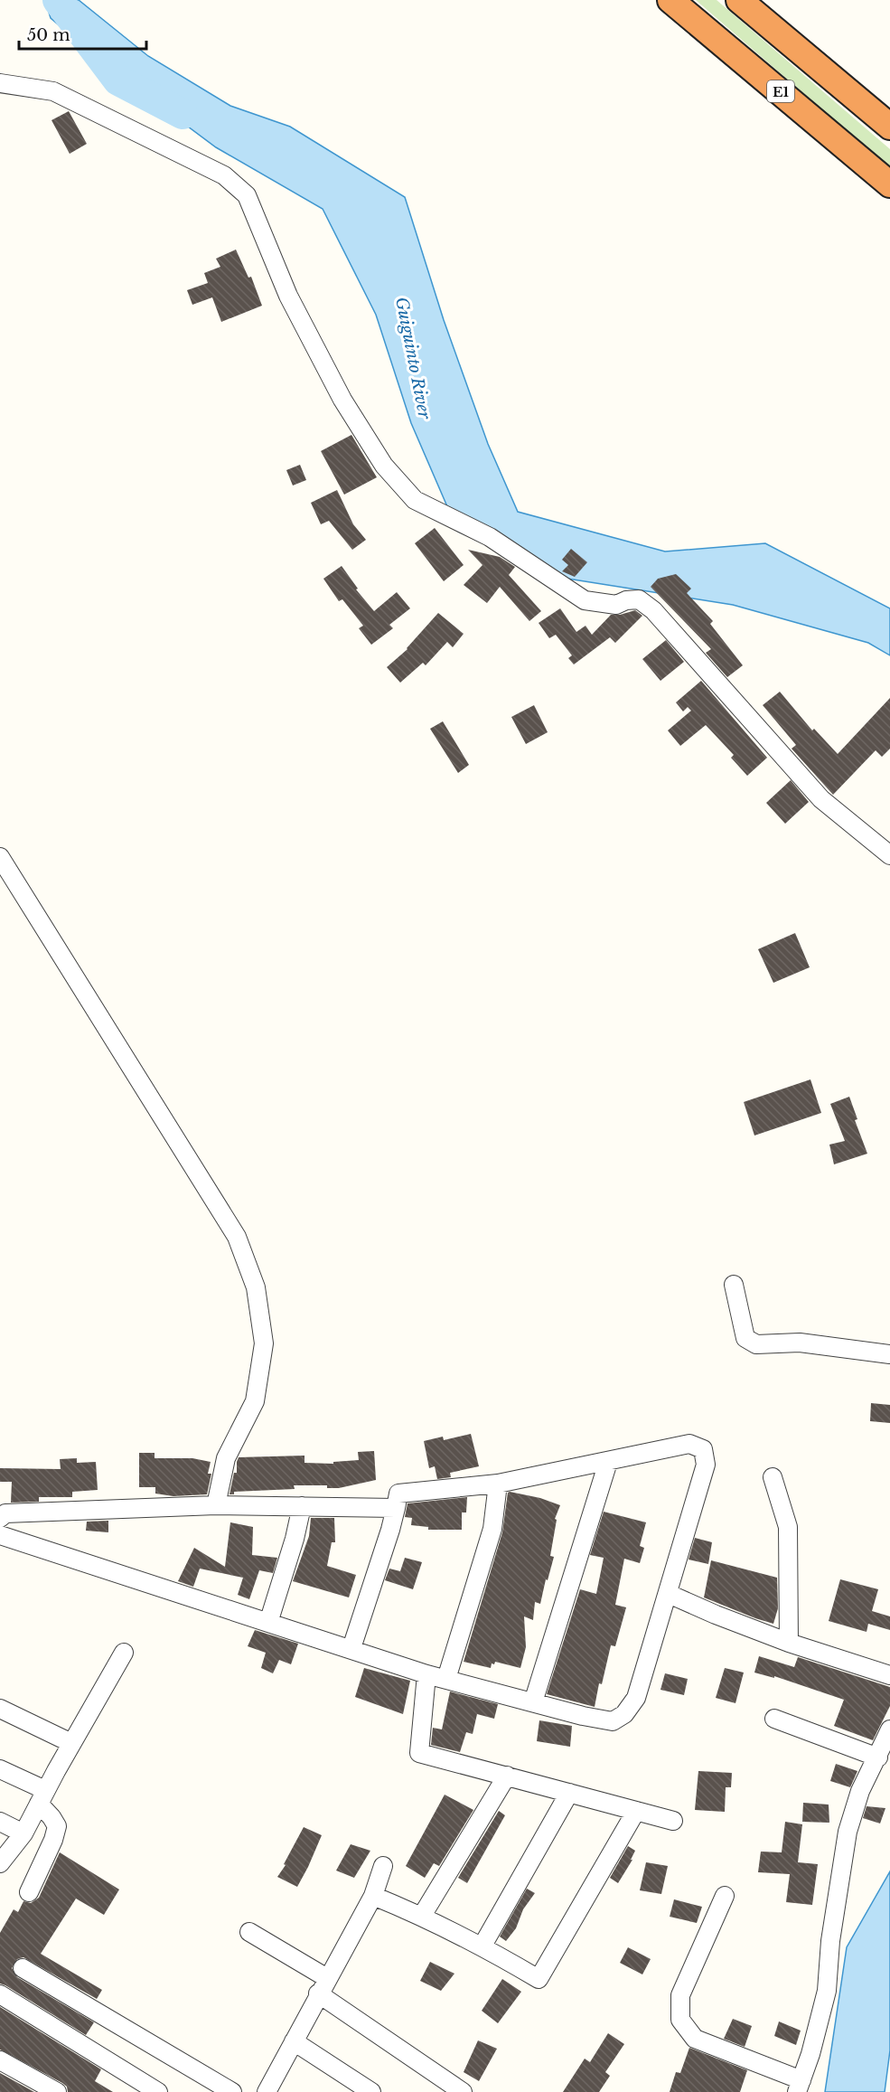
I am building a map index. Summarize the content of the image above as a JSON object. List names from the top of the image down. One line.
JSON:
{"streets":{"highway":["E1"]},"water":["Guiguinto River"],"scale_bar":"50 m"}
